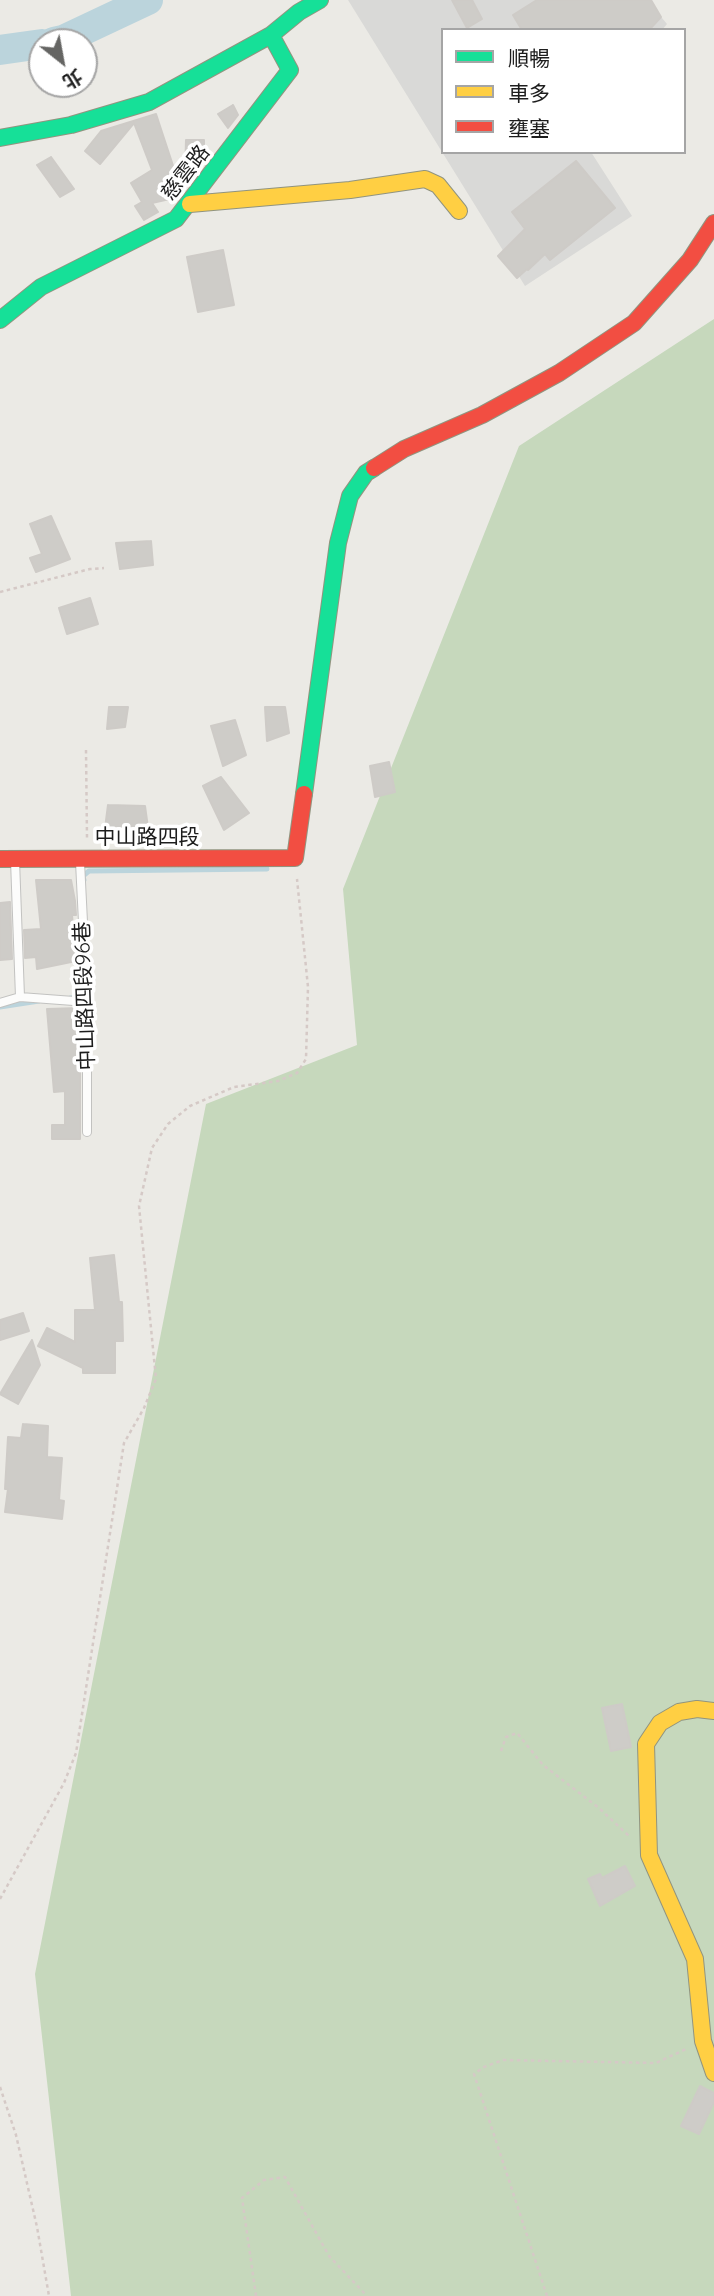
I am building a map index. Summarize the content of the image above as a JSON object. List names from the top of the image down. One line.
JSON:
{"streets":{"street":["慈雲路","中山路四段"],"lane":["中山路四段96巷"]},"crossings":[["中山路四段","中山路四段96巷"]],"legend":["順暢","車多","壅塞"],"north":"bottom right"}
